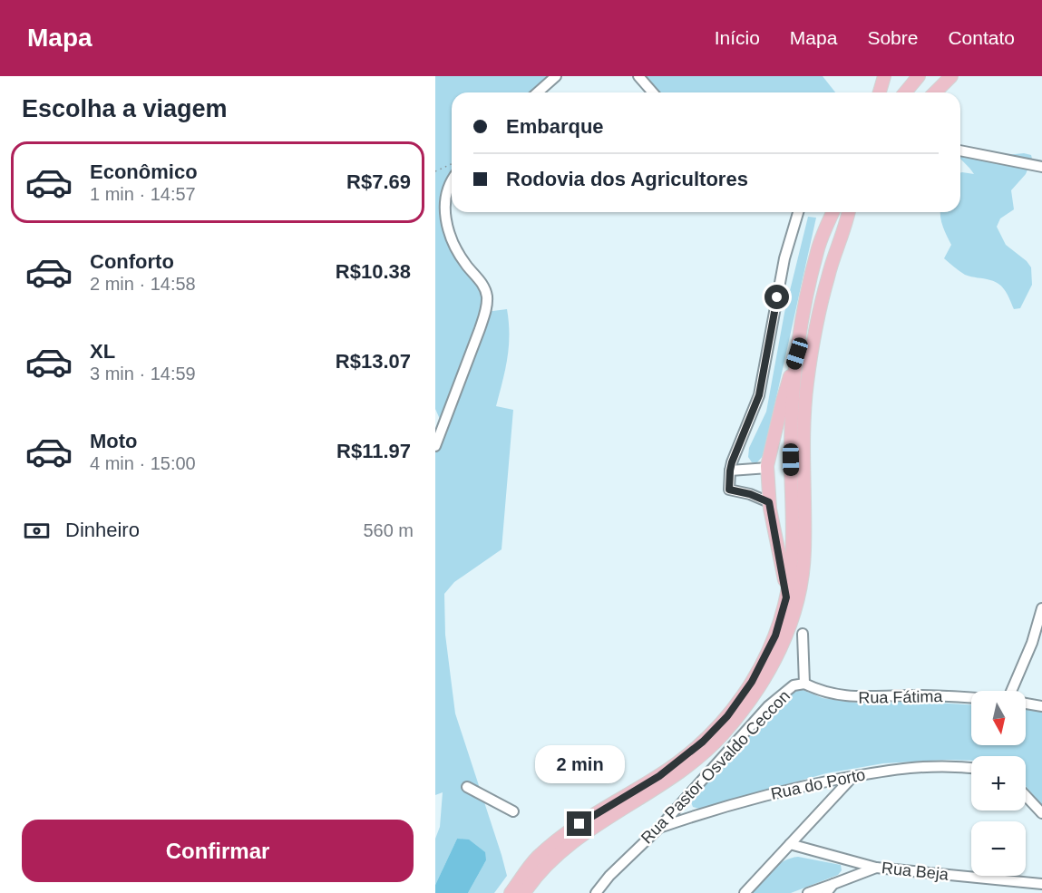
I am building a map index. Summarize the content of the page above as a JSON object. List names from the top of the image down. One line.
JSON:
{"streets":{"street":["Rua Fátima","Rua Pastor Osvaldo Ceccon","Rua do Porto","Rua Beja"]},"crossings":[["Rua Fátima","Rua Pastor Osvaldo Ceccon"],["Rua Pastor Osvaldo Ceccon","Rua do Porto"]],"north":"bottom","page":{"header":"Mapa","nav":["Início","Mapa","Sobre","Contato"],"heading":"Escolha a viagem","banner":["Embarque","Rodovia dos Agricultores"],"list":[{"name":"Econômico","note":"1 min · 14:57","value":"R$7.69"},{"name":"Conforto","note":"2 min · 14:58","value":"R$10.38"},{"name":"XL","note":"3 min · 14:59","value":"R$13.07"},{"name":"Moto","note":"4 min · 15:00","value":"R$11.97"}],"pay":["Dinheiro","560 m"],"map_buttons":["+","−"],"bubble":"2 min","buttons":"Confirmar"}}
